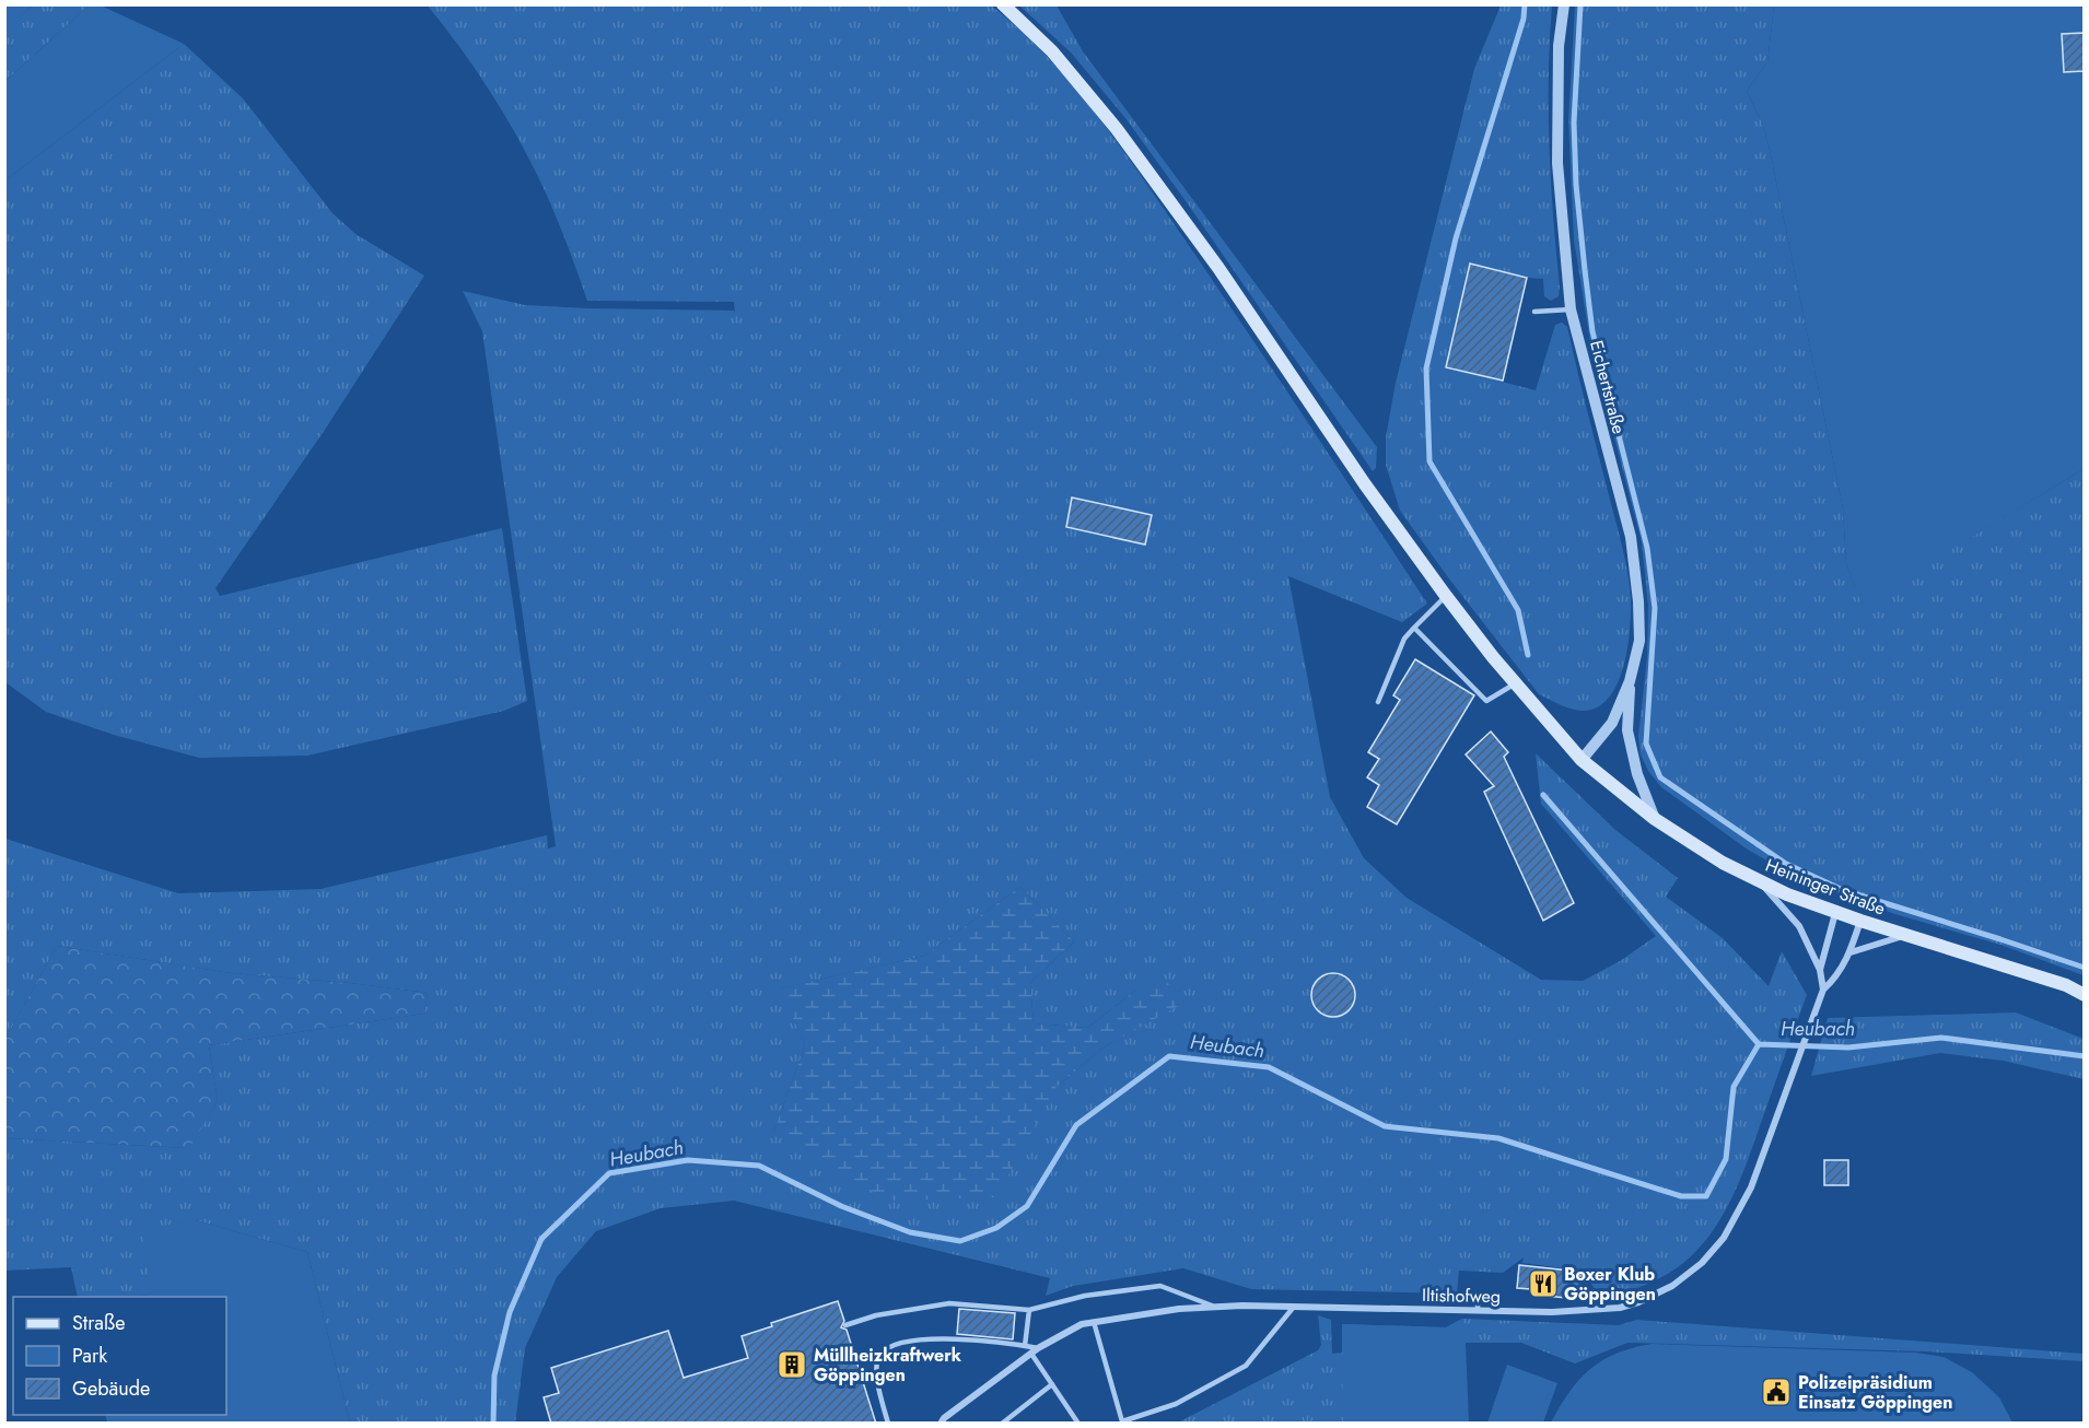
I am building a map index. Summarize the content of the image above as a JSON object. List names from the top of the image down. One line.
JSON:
{"streets":{"main road":["Heininger Straße"],"street":["Eichertstraße","Iltishofweg"]},"crossings":[["Eichertstraße","Heininger Straße"],["Heininger Straße","Iltishofweg"]],"water":["Heubach"],"places":{"restaurant":["Boxer Klub Göppingen"],"building":["Müllheizkraftwerk Göppingen"],"public building":["Polizeipräsidium Einsatz Göppingen"]},"legend":["Straße","Park","Gebäude"]}
